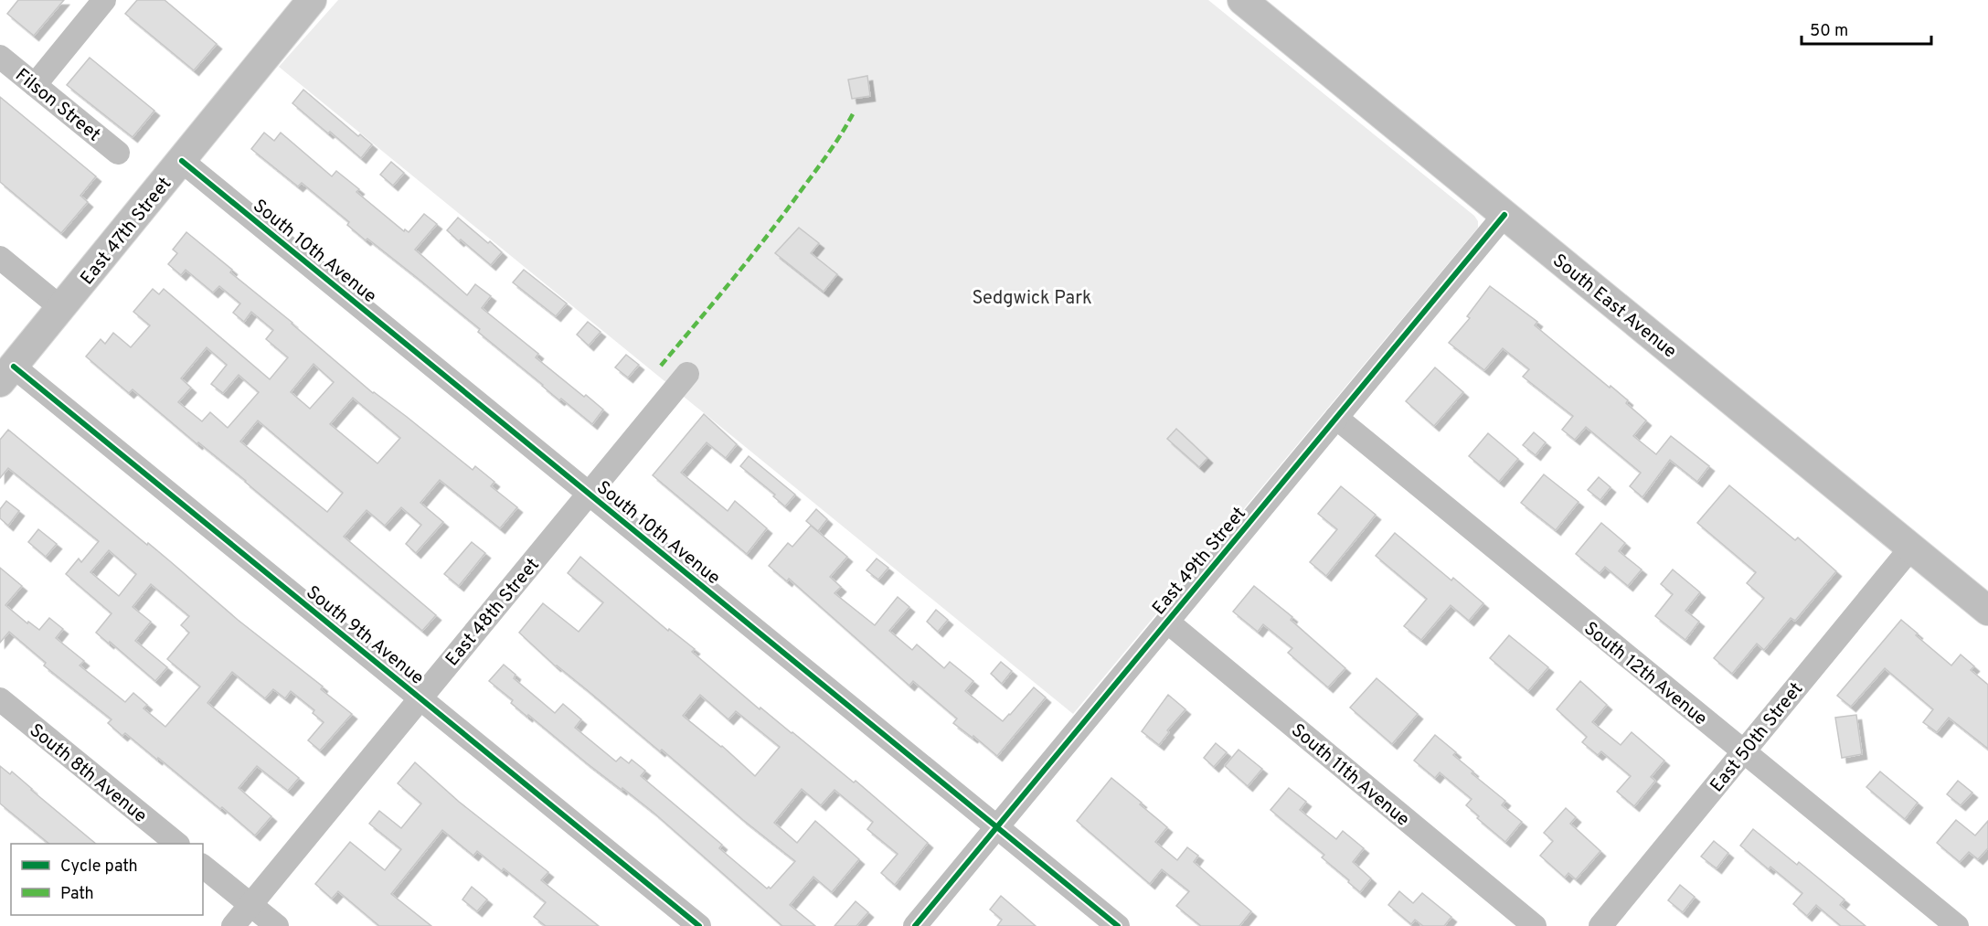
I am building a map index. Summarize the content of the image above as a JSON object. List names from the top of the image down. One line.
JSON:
{"streets":{"main road":["East 47th Street","South East Avenue"],"street":["Filson Street","South 10th Avenue","East 49th Street","East 48th Street","South 9th Avenue","South 12th Avenue","East 50th Street","South 8th Avenue","South 11th Avenue"]},"crossings":[["East 47th Street","South 10th Avenue"],["East 47th Street","South 9th Avenue"],["South 10th Avenue","East 49th Street"],["South 10th Avenue","East 48th Street"],["South East Avenue","East 49th Street"],["South East Avenue","East 50th Street"],["East 49th Street","South 12th Avenue"],["East 49th Street","South 11th Avenue"],["East 48th Street","South 9th Avenue"],["South 12th Avenue","East 50th Street"]],"parks":["Sedgwick Park"],"legend":["Cycle path","Path"],"scale_bar":"50 m"}
